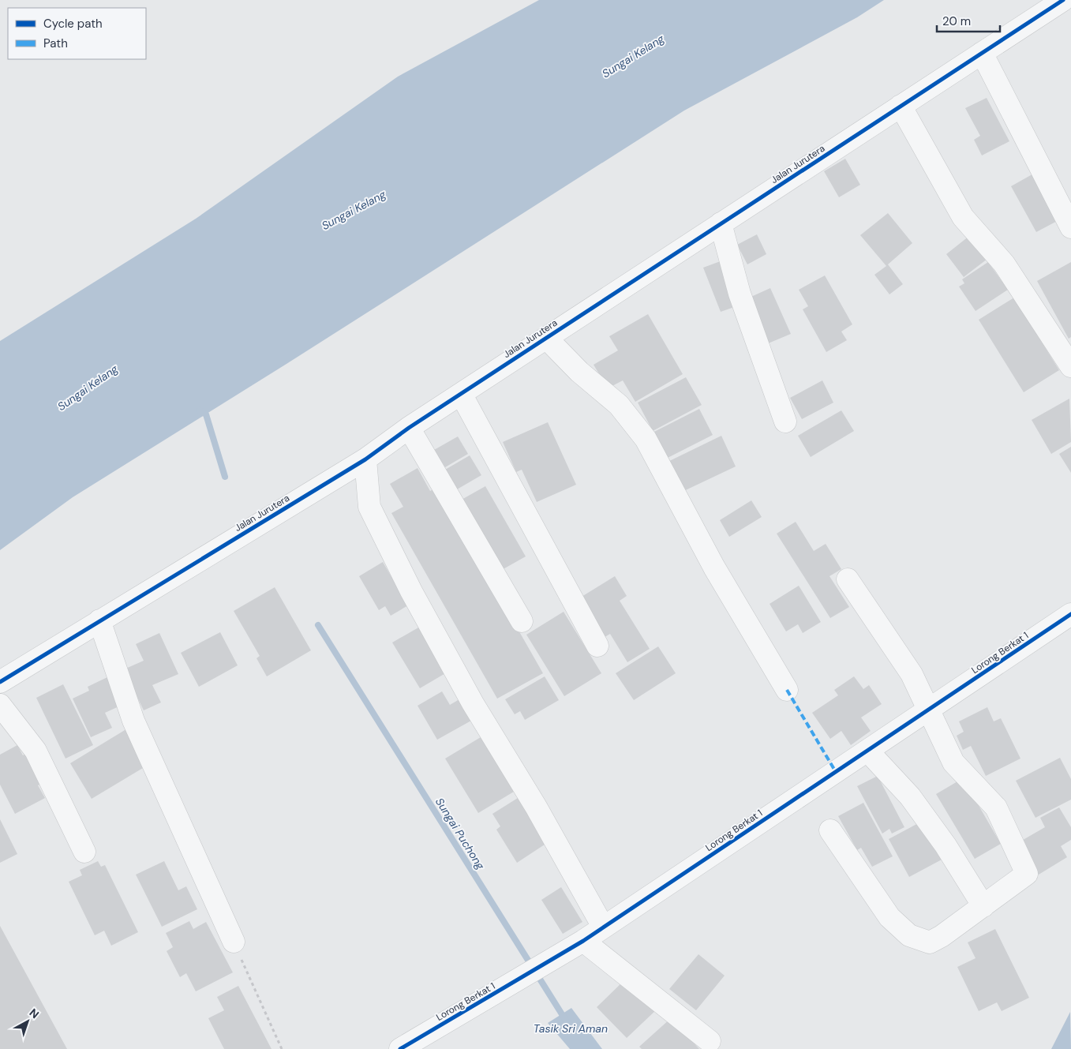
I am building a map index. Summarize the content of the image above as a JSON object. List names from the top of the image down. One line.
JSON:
{"streets":{"street":["Jalan Jurutera","Lorong Berkat 1"]},"water":["Sungai Kelang","Sungai Puchong","Tasik Sri Aman"],"legend":["Cycle path","Path"],"scale_bar":"20 m","north":"top right"}
